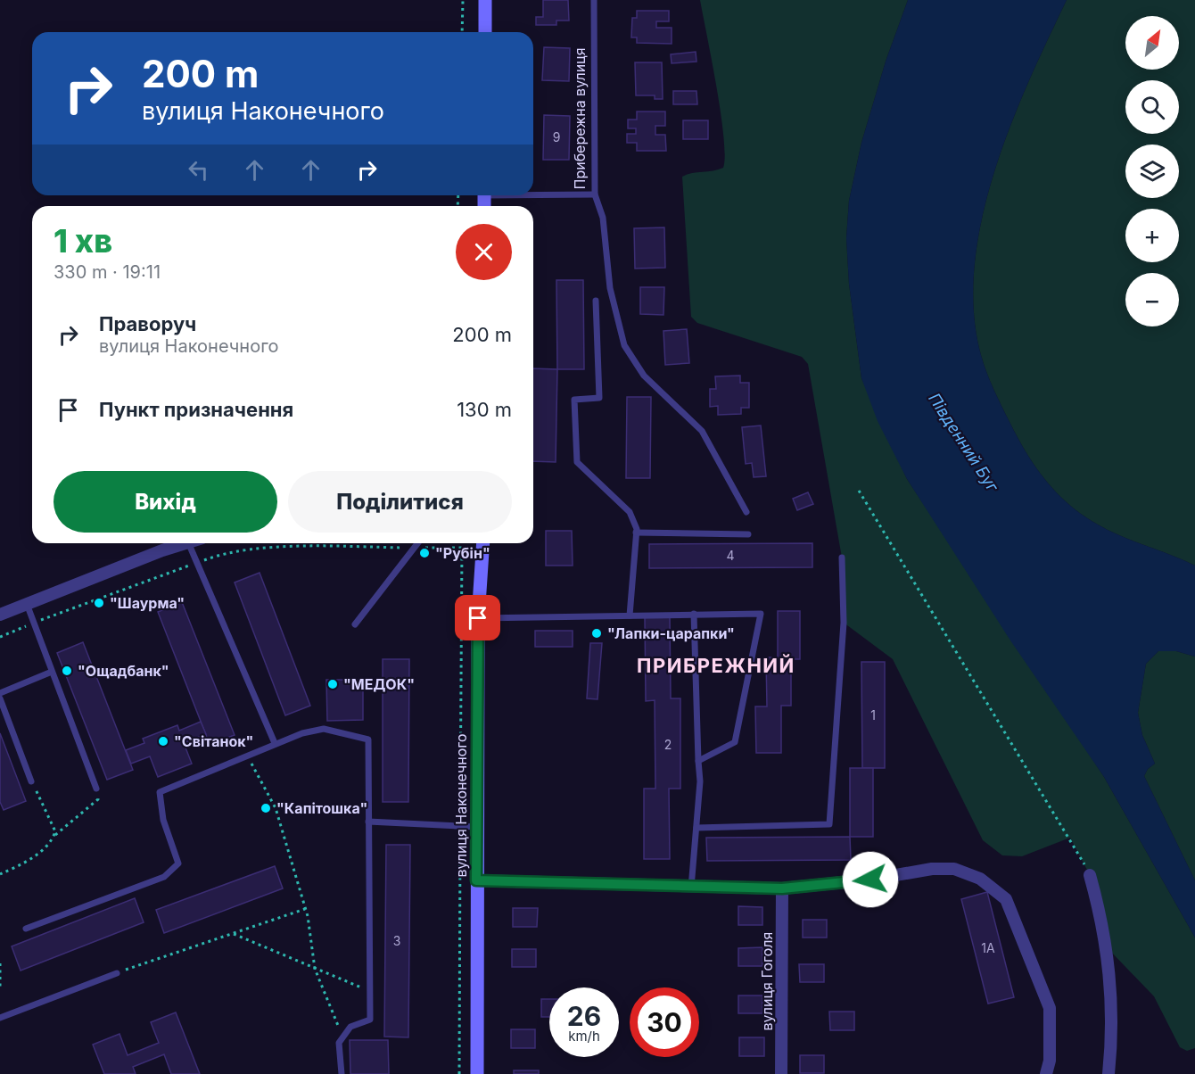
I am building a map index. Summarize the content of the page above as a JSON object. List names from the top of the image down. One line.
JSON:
{"streets":{"street":["вулиця Наконечного","вулиця Гоголя"],"lane":["Прибережна вулиця"]},"districts":["ПРИБРЕЖНИЙ"],"water":["Південний Буг"],"places":["\"Рубін\"","\"Шаурма\"","\"Лапки-царапки\"","\"Ощадбанк\"","\"МЕДОК\"","\"Світанок\"","\"Капітошка\""],"house_numbers":["9","4","1","2","3","1А"],"north":"top right","page":{"map_buttons":["+","−"],"turn":["200 m","вулиця Наконечного"],"heading":["1 хв","330 m · 19:11"],"list":[{"name":"Праворуч","note":"вулиця Наконечного","value":"200 m"},{"name":"Пункт призначення","value":"130 m"}],"buttons":["Вихід","Поділитися"],"speed":"26 km/h","limit":"30"}}
